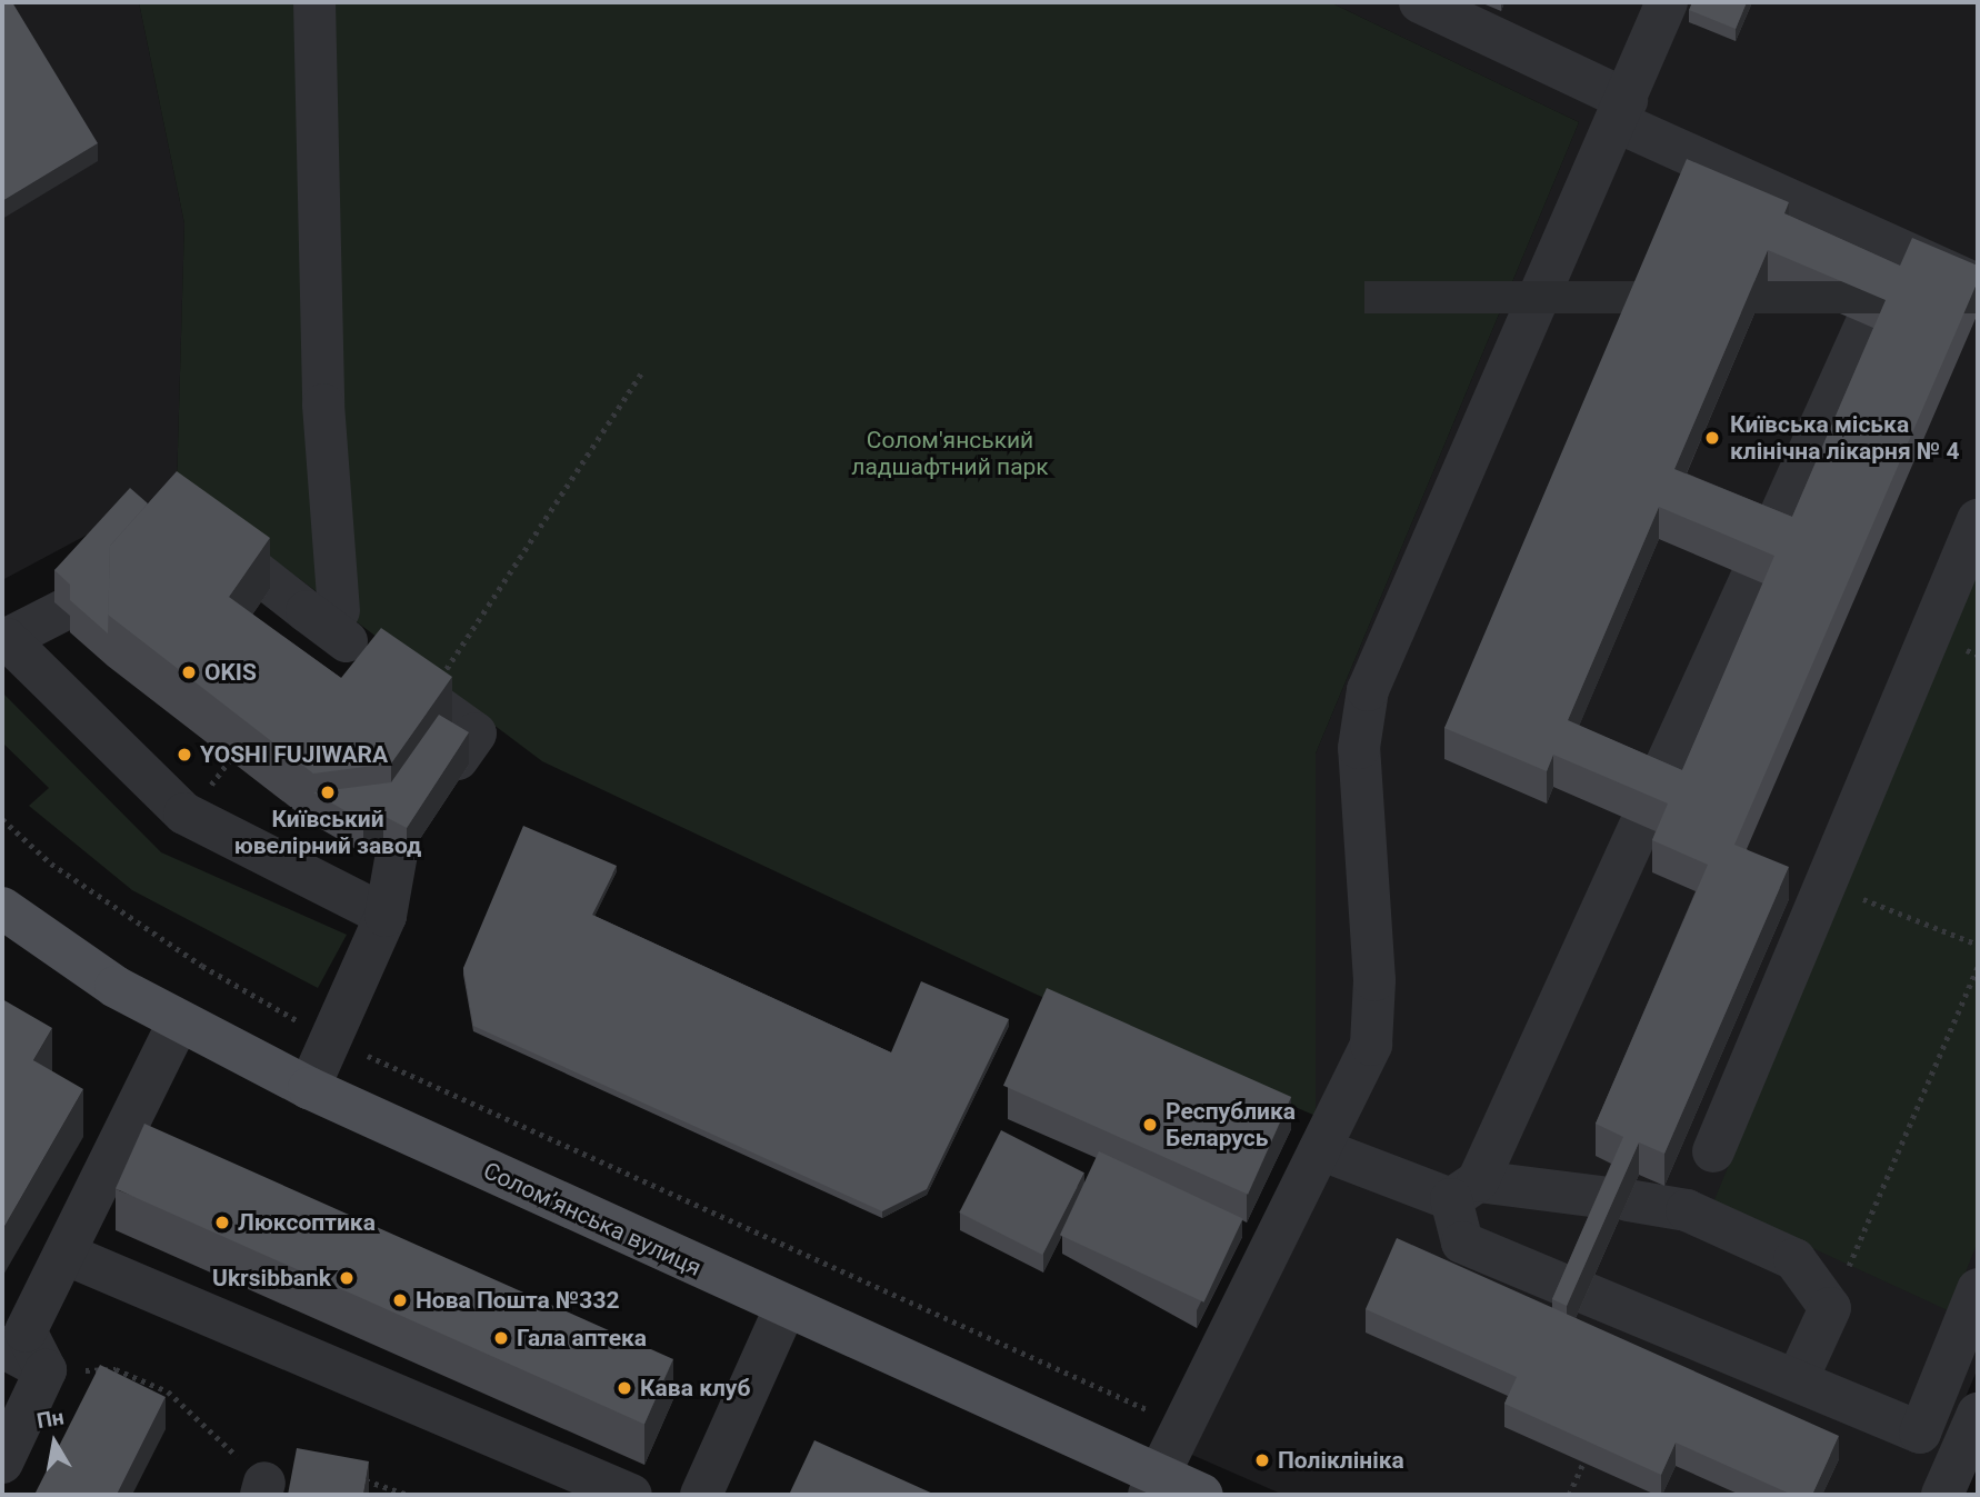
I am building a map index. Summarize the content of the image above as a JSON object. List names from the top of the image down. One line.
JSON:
{"streets":{"main road":["Соломʼянська вулиця"]},"parks":["Солом'янський ладшафтний парк"],"places":["Київська міська клінічна лікарня № 4","OKIS","YOSHI FUJIWARA","Київський ювелірний завод","Республика Беларусь","Люксоптика","Ukrsibbank","Нова Пошта №332","Гала аптека","Кава клуб","Поліклініка"],"north":"top"}
